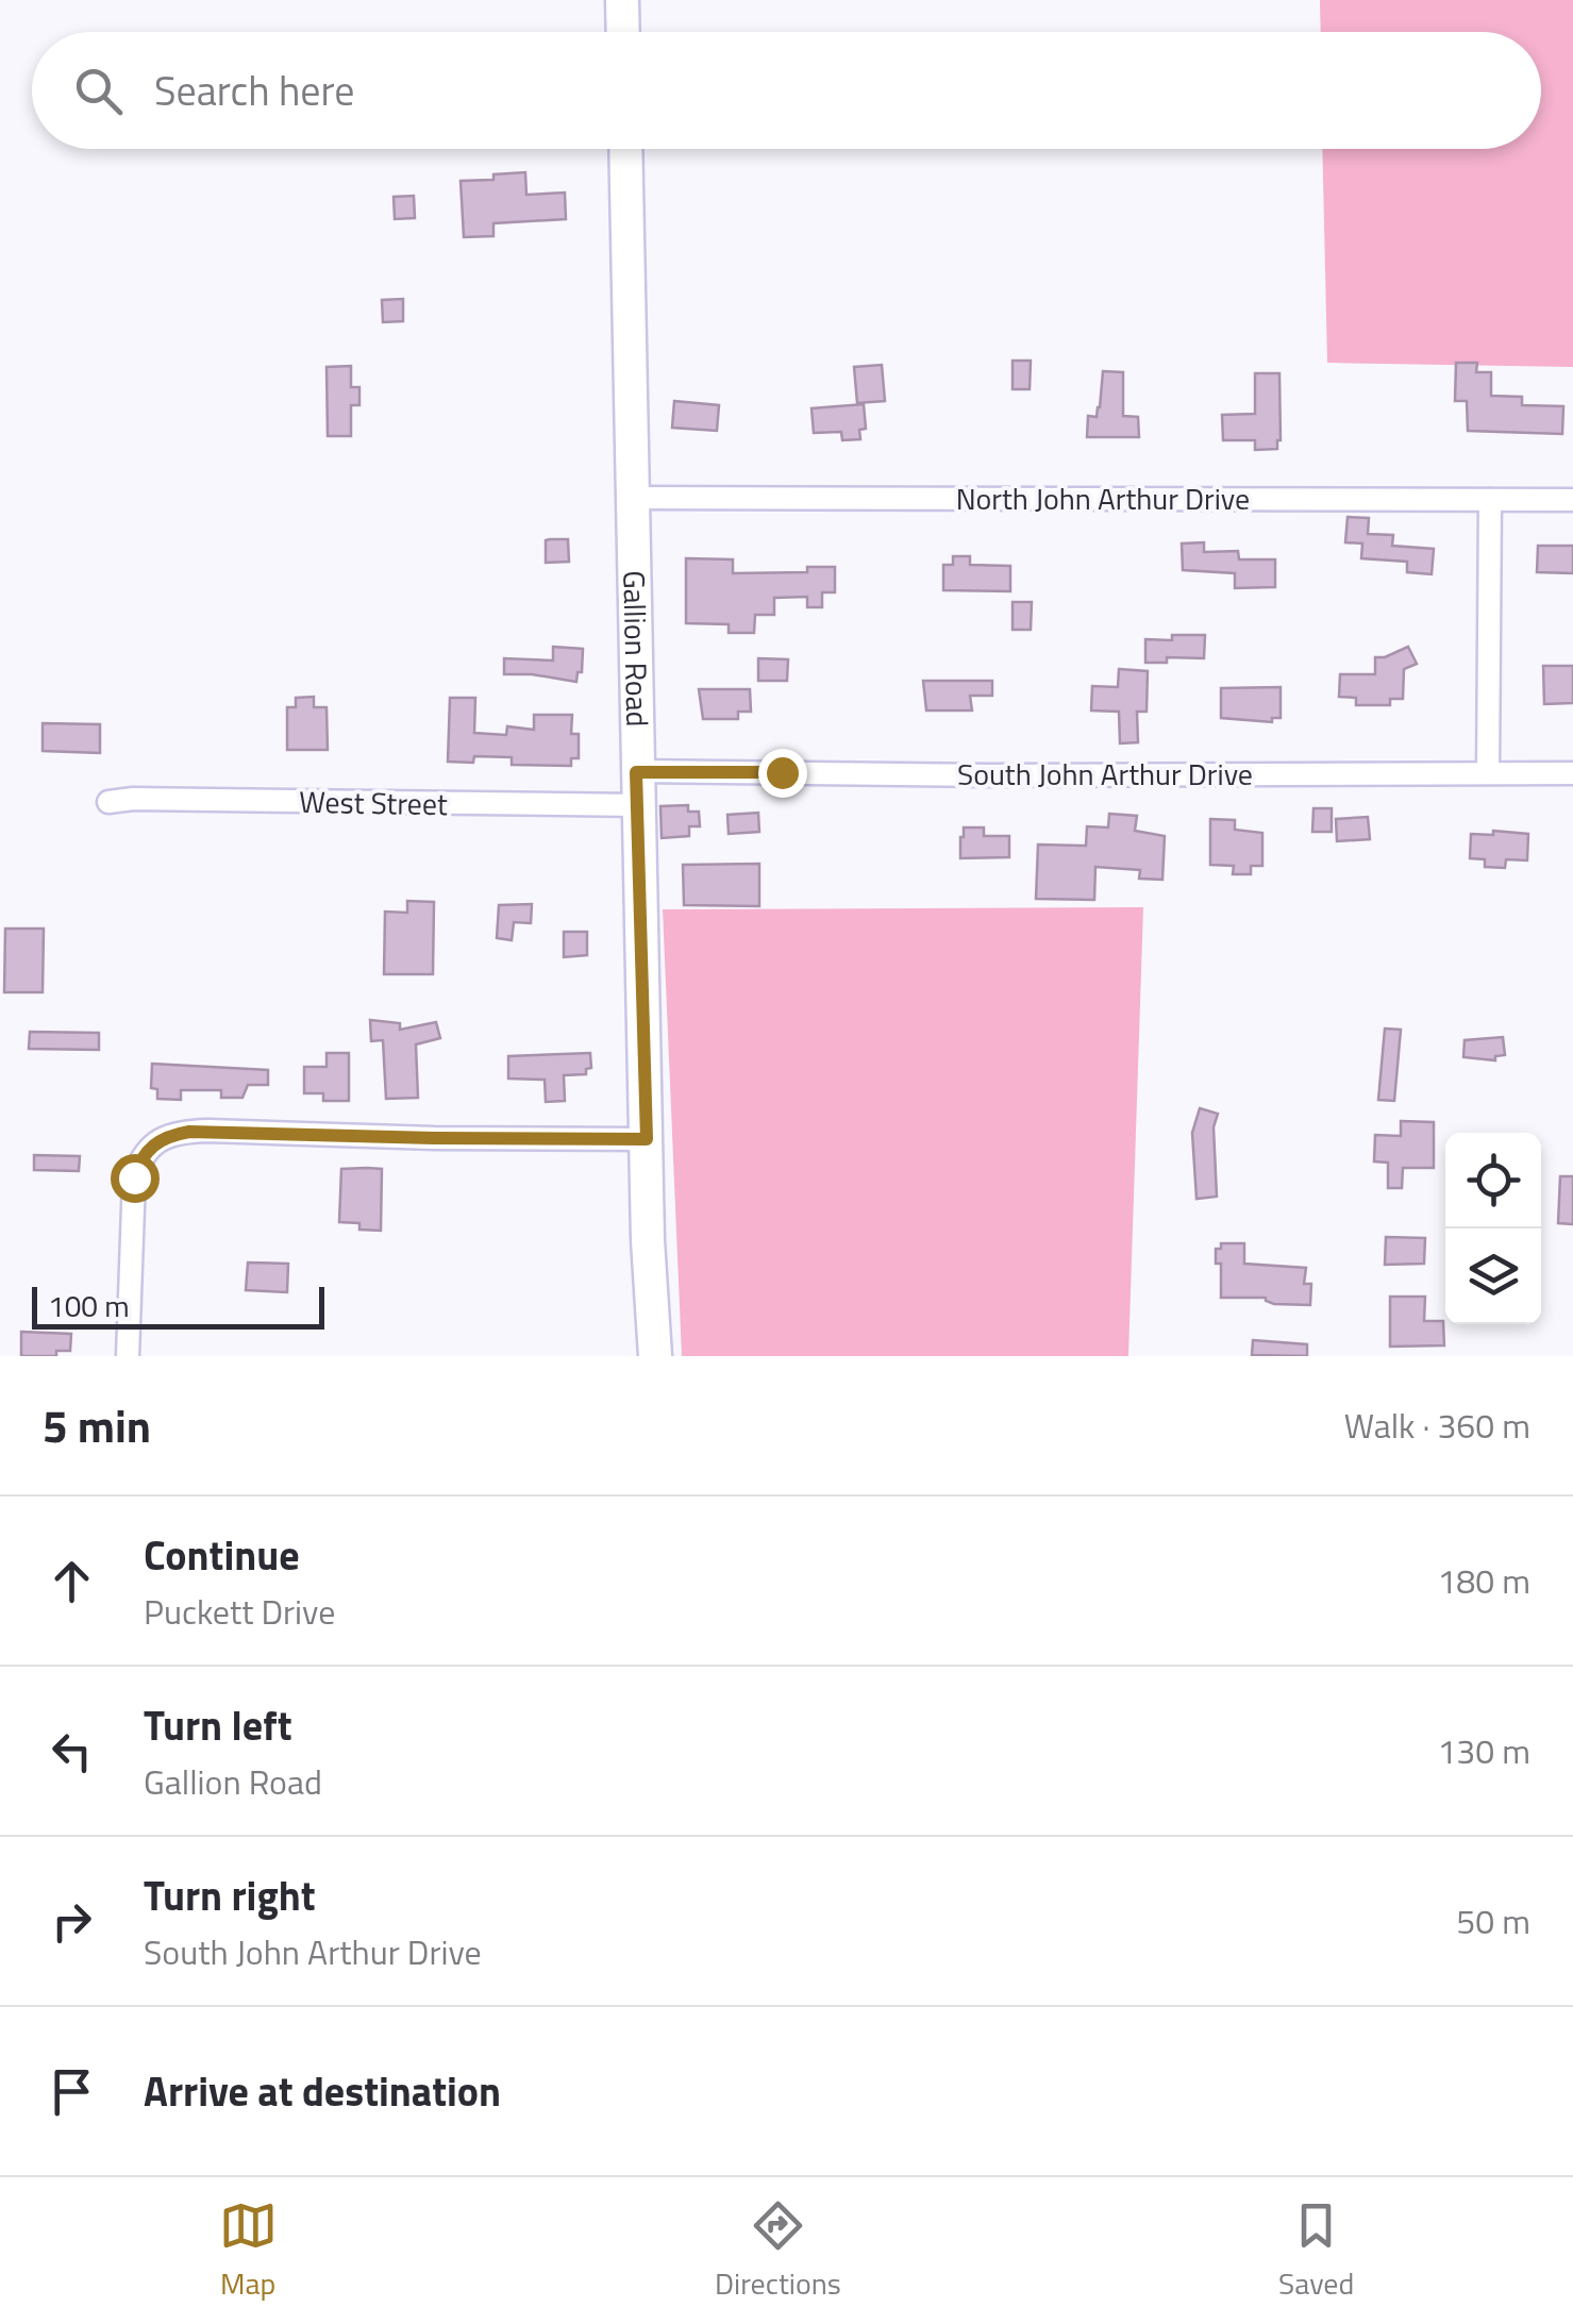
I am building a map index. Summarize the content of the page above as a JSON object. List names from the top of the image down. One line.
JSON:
{"streets":{"street":["North John Arthur Drive","Gallion Road","South John Arthur Drive","West Street"]},"crossings":[["North John Arthur Drive","Gallion Road"],["Gallion Road","South John Arthur Drive"],["Gallion Road","West Street"]],"scale_bar":"100 m","page":{"search":"Search here","scale":"100 m","heading":["5 min","Walk · 360 m"],"list":[["Continue","Puckett Drive","180 m"],["Turn left","Gallion Road","130 m"],["Turn right","South John Arthur Drive","50 m"],"Arrive at destination"],"nav":["Map","Directions","Saved"]}}
